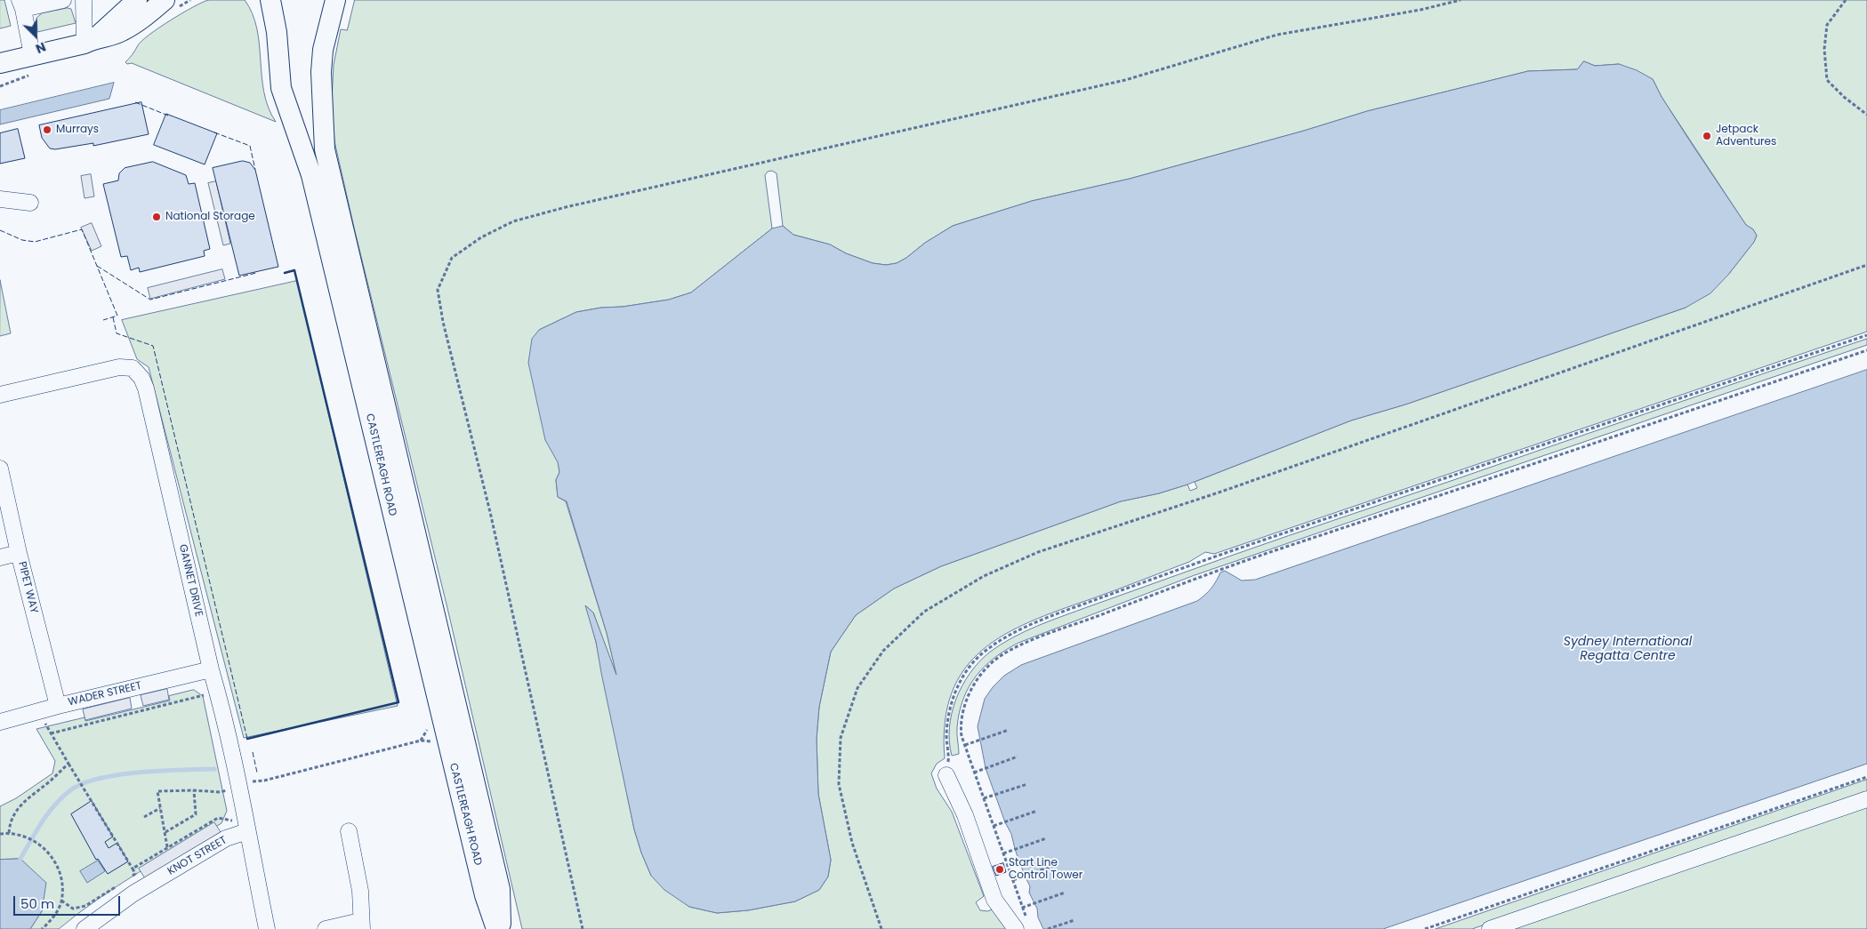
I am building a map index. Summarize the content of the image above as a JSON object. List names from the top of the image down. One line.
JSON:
{"streets":{"main road":["CASTLEREAGH ROAD"],"street":["GANNET DRIVE","PIPET WAY","WADER STREET","KNOT STREET"]},"crossings":[["GANNET DRIVE","WADER STREET"],["GANNET DRIVE","KNOT STREET"],["PIPET WAY","WADER STREET"]],"water":["Sydney International Regatta Centre"],"places":["Murrays","Jetpack Adventures","National Storage","Start Line Control Tower"],"scale_bar":"50 m","north":"bottom right"}
